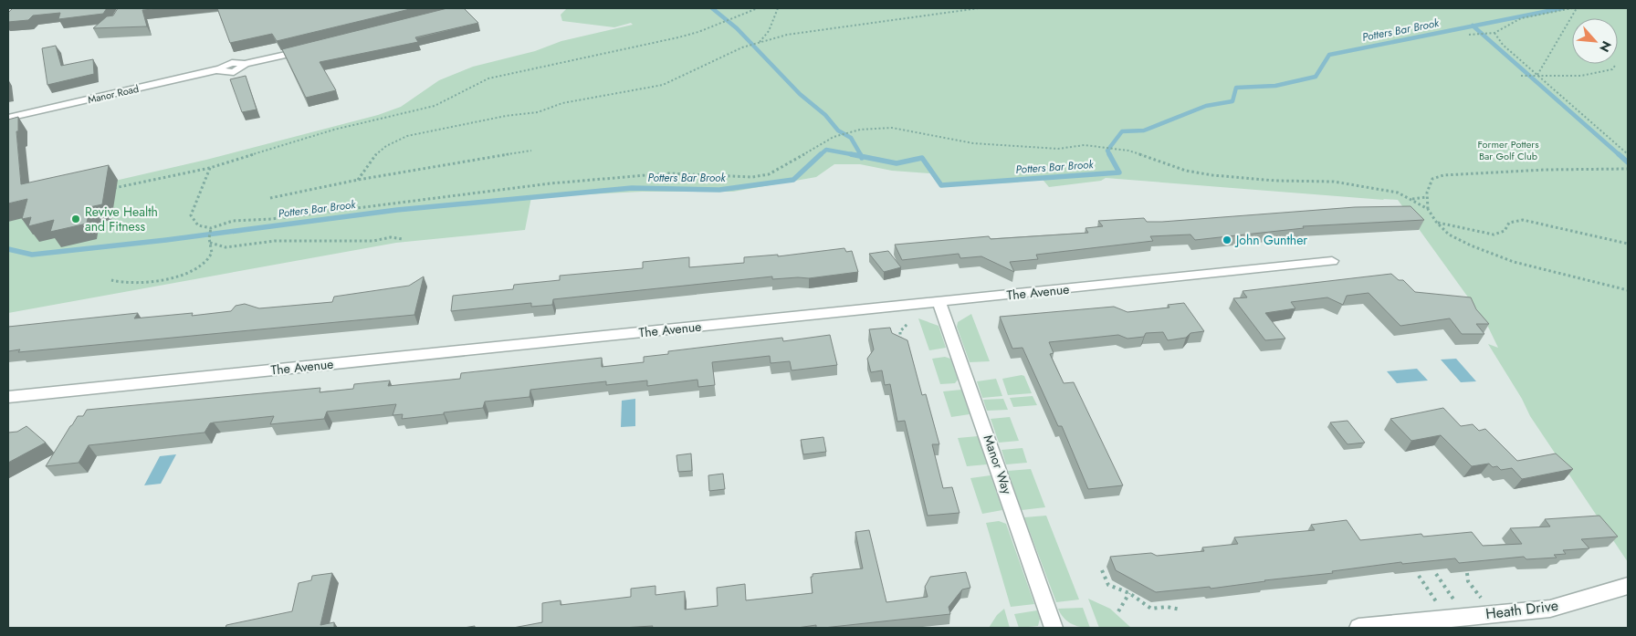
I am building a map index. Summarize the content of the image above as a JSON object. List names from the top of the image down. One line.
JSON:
{"streets":{"street":["Manor Road","The Avenue","Manor Way","Heath Drive"]},"crossings":[["The Avenue","Manor Way"]],"water":["Potters Bar Brook"],"parks":["Former Potters Bar Golf Club"],"places":["Revive Health and Fitness","John Gunther"],"north":"bottom right"}
